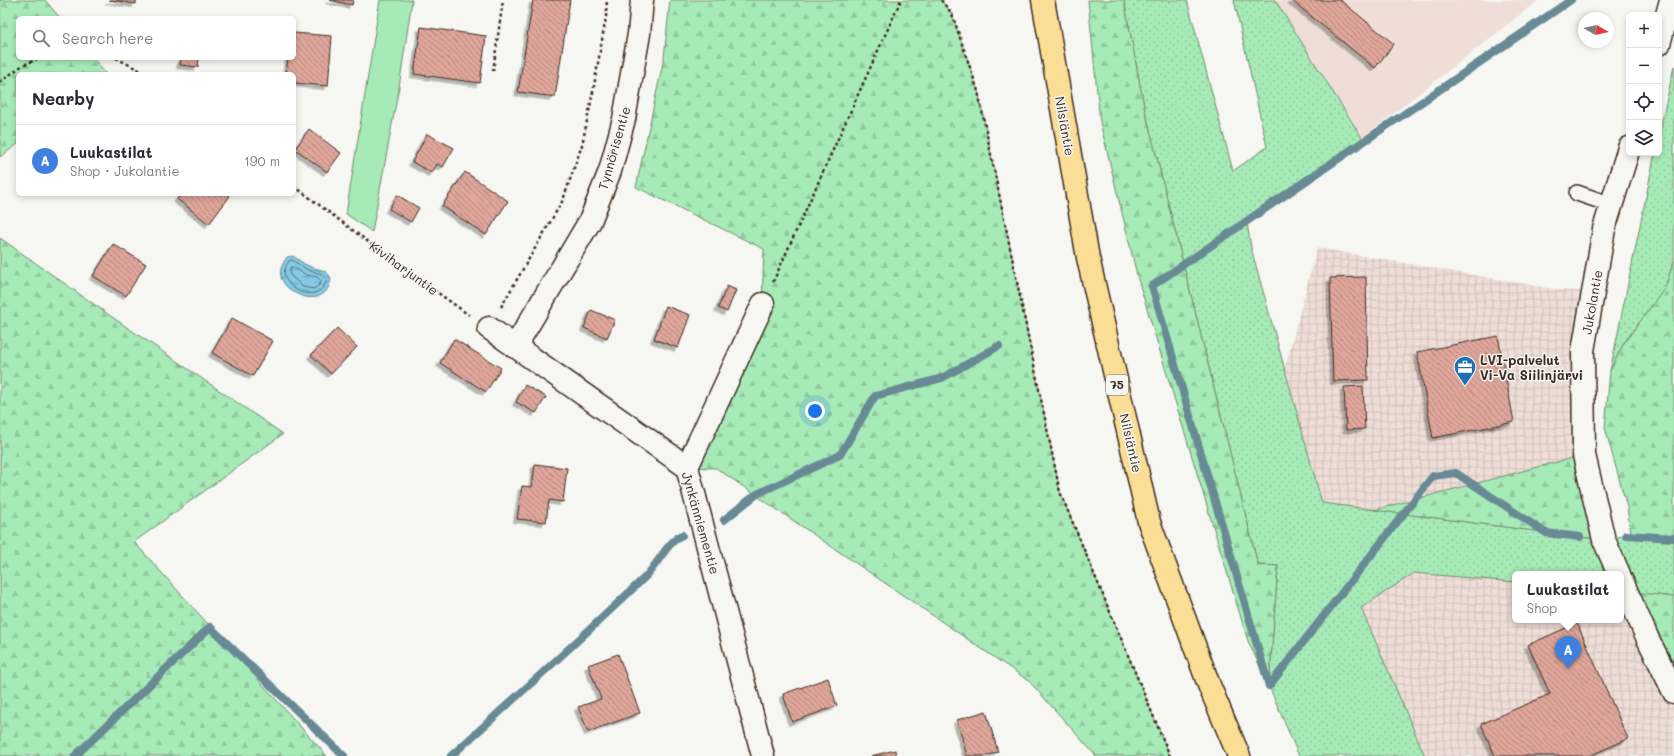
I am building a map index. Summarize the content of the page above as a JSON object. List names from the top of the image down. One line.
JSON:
{"streets":{"main road":["Nilsiäntie","75"],"street":["Tynnörisentie","Jukolantie","Jynkänniementie"],"path":["Kiviharjuntie"]},"crossings":[["Tynnörisentie","Jynkänniementie"]],"places":{"office":["LVI-palvelut Vi-Va Siilinjärvi"]},"north":"right","page":{"map_buttons":["+","−"],"search":"Search here","heading":"Nearby","list":[{"mark":"A","name":"Luukastilat","note":"Shop · Jukolantie","value":"190 m"}],"popup":["Luukastilat","Shop"],"pins":"A"}}
